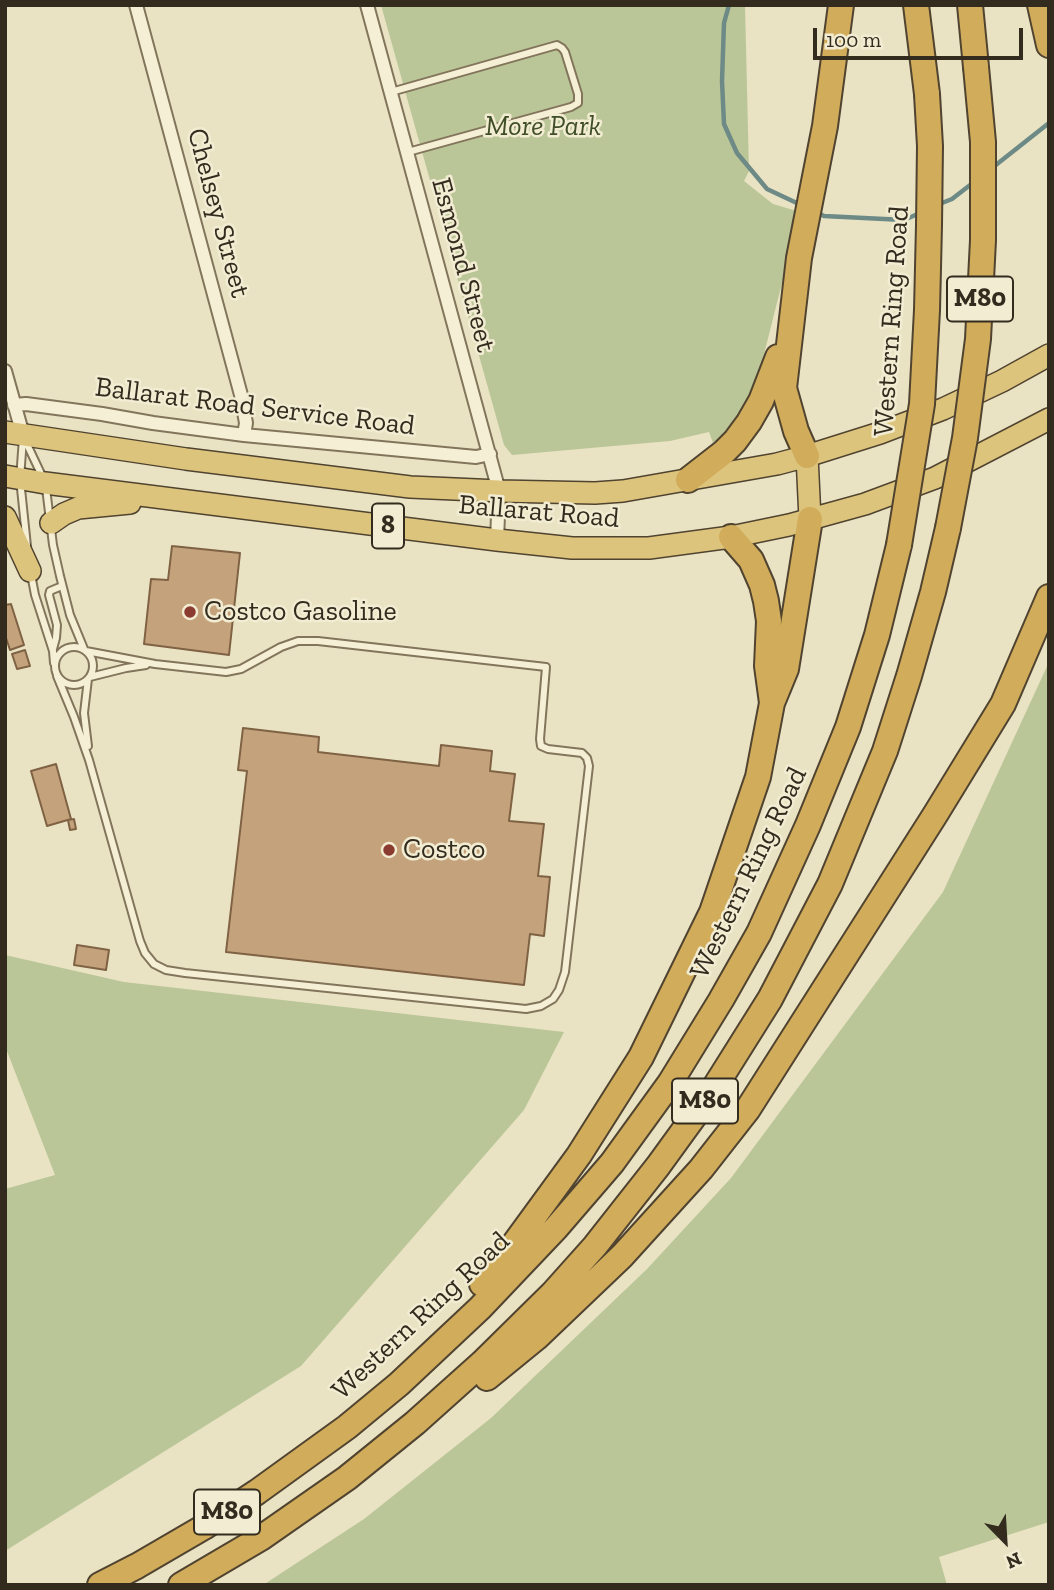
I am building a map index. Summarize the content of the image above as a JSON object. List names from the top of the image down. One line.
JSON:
{"streets":{"highway":["M80","Western Ring Road","Ballarat Road","8"],"street":["Chelsey Street","Esmond Street","Ballarat Road Service Road"]},"crossings":[["Chelsey Street","Ballarat Road Service Road"],["Esmond Street","Ballarat Road Service Road"],["Esmond Street","Ballarat Road"]],"parks":["More Park"],"places":["Costco Gasoline","Costco"],"scale_bar":"100 m","north":"bottom right"}
